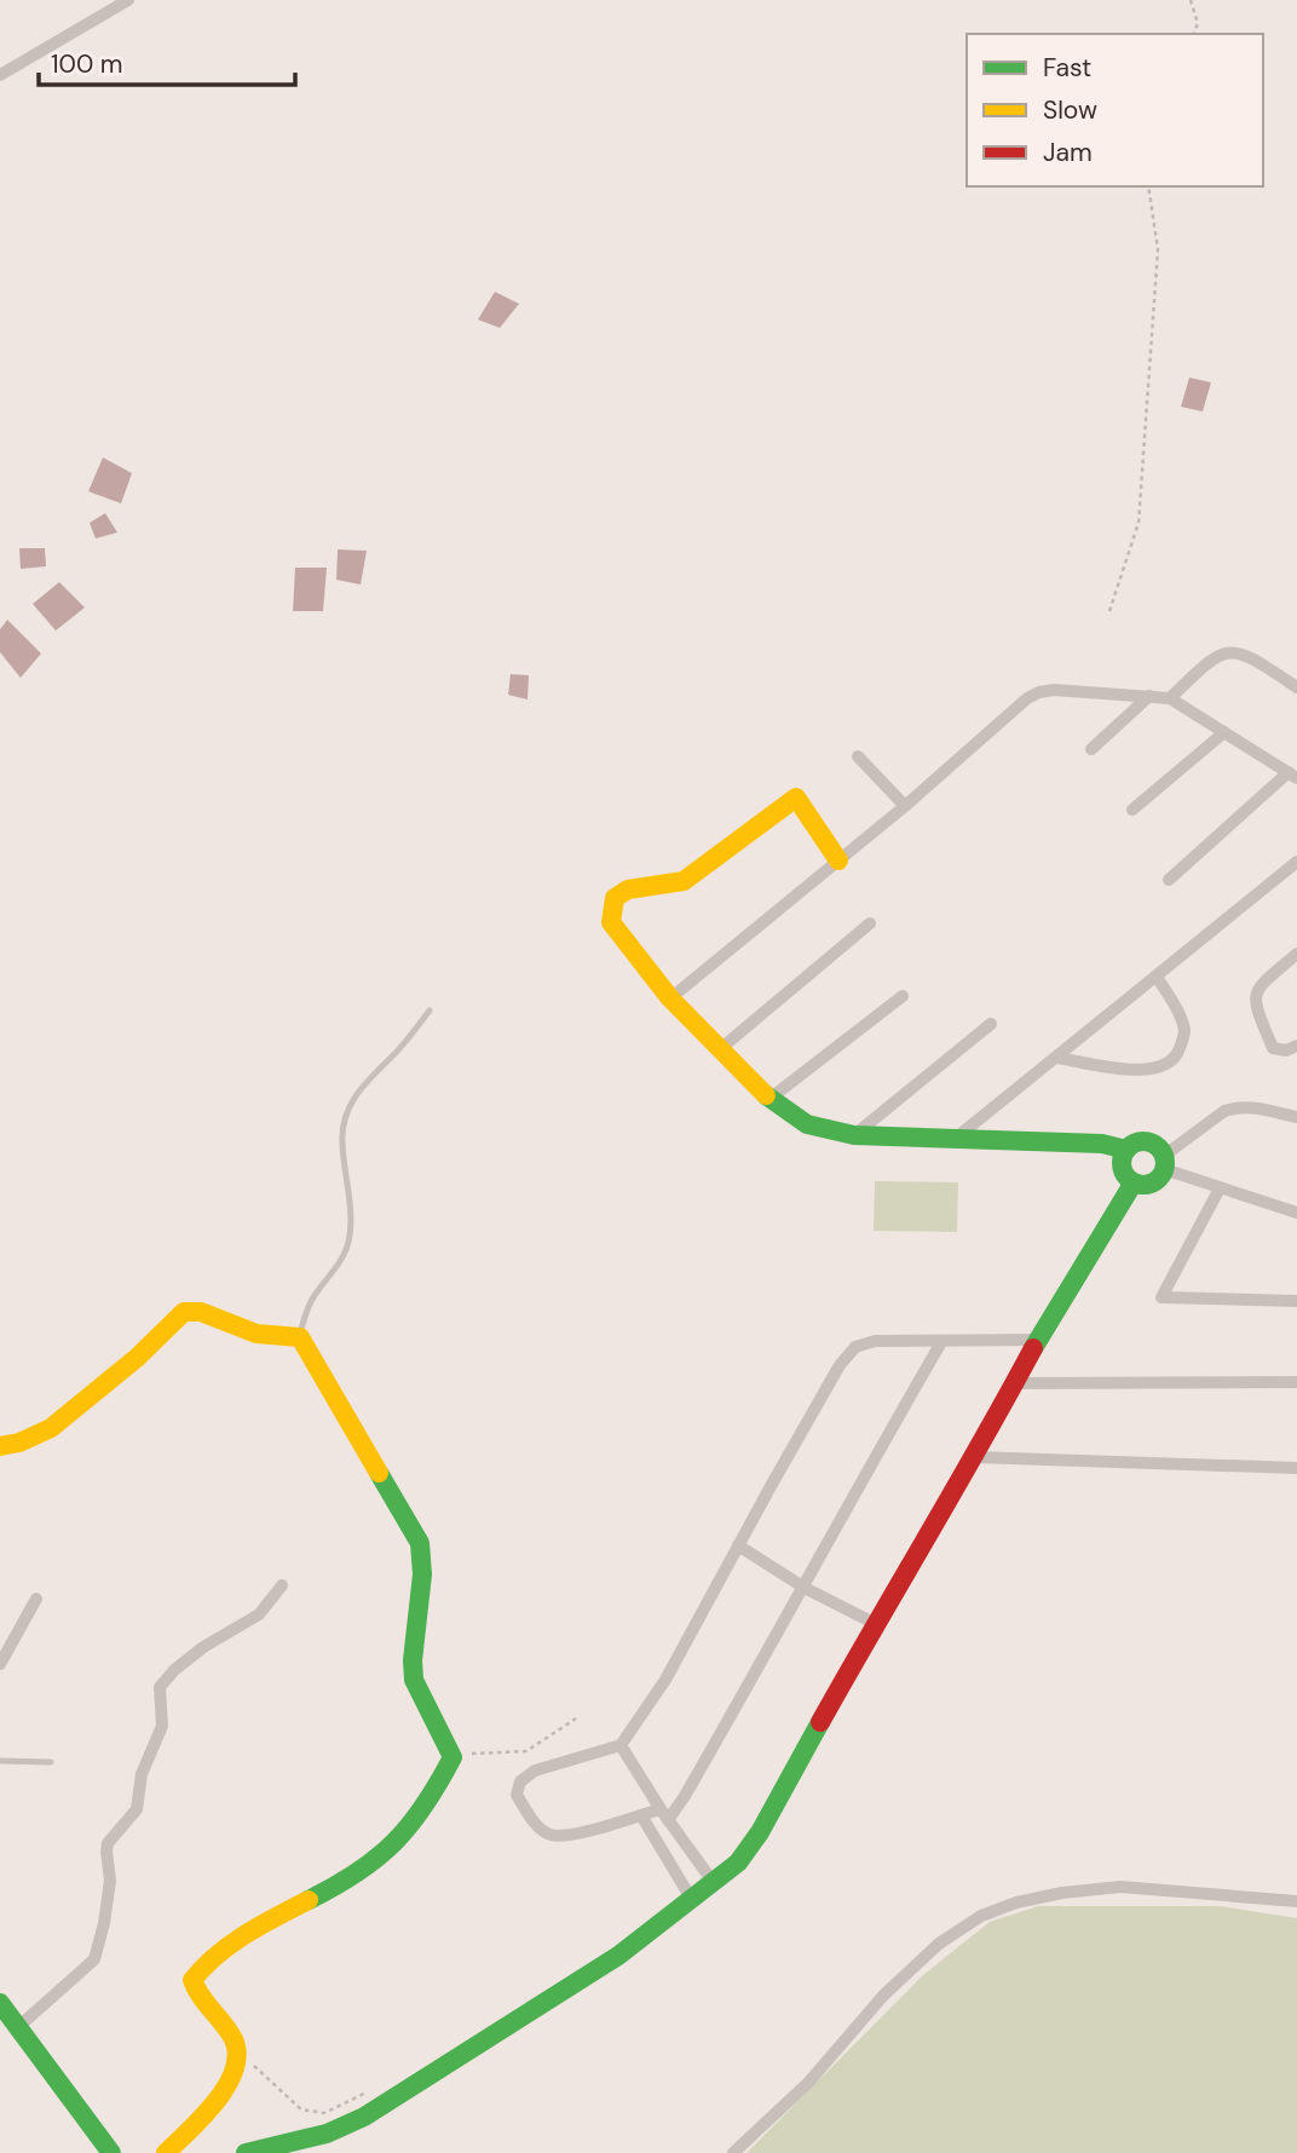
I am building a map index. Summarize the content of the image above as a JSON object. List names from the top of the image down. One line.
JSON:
{"legend":["Fast","Slow","Jam"],"scale_bar":"100 m"}
